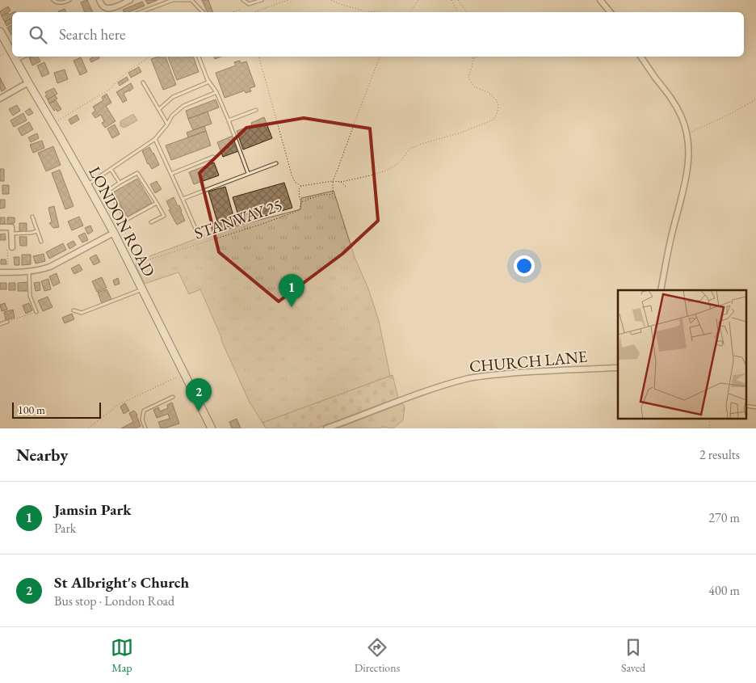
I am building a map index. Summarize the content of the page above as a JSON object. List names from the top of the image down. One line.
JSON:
{"streets":{"main road":["LONDON ROAD"],"street":["CHURCH LANE"],"path":["STANWAY 25"]},"crossings":[["STANWAY 25","LONDON ROAD"]],"scale_bar":"100 m","page":{"search":"Search here","pins":["1","2"],"scale":"100 m","heading":["Nearby","2 results"],"list":[{"mark":"1","name":"Jamsin Park","note":"Park","value":"270 m"},{"mark":"2","name":"St Albright's Church","note":"Bus stop · London Road","value":"400 m"}],"nav":["Map","Directions","Saved"]}}
